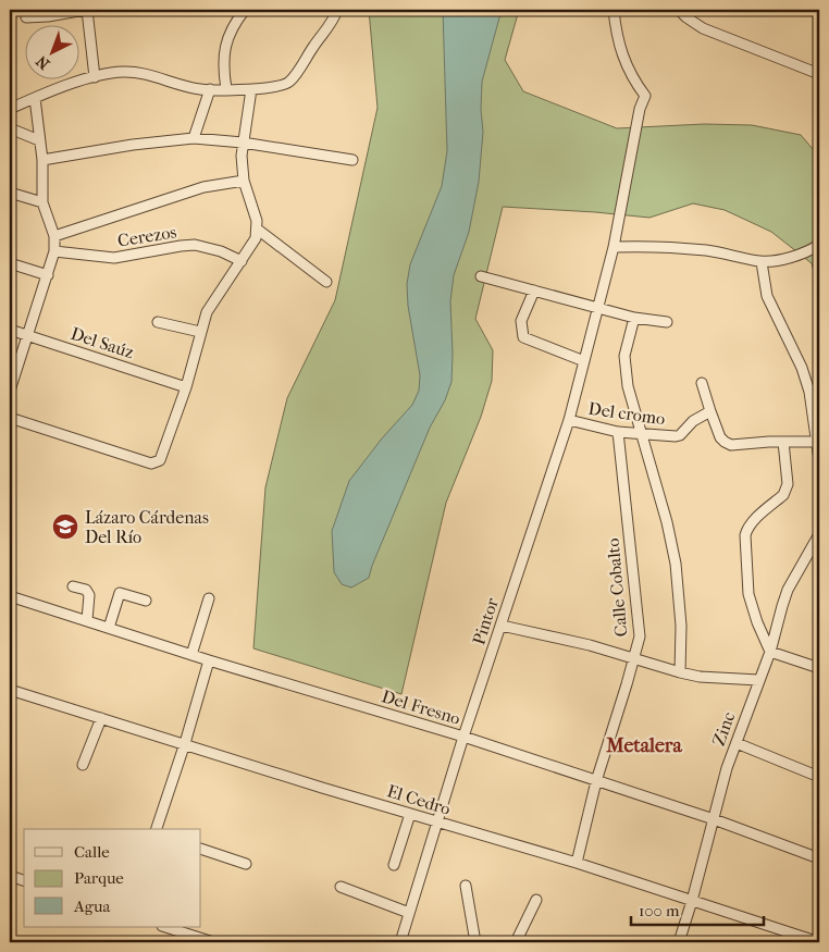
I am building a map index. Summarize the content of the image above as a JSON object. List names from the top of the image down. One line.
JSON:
{"streets":{"street":["Cerezos","Del Saúz","Del cromo","Calle Cobalto","Pintor","Del Fresno","Zinc","El Cedro"]},"crossings":[["Del cromo","Calle Cobalto"],["Del cromo","Pintor"],["Calle Cobalto","Del Fresno"],["Calle Cobalto","El Cedro"],["Pintor","Del Fresno"],["Pintor","El Cedro"],["Del Fresno","Zinc"],["Zinc","El Cedro"]],"districts":["Metalera"],"places":{"school or university":["Lázaro Cárdenas Del Río"]},"legend":["Calle","Parque","Agua"],"scale_bar":"100 m","north":"bottom left"}
